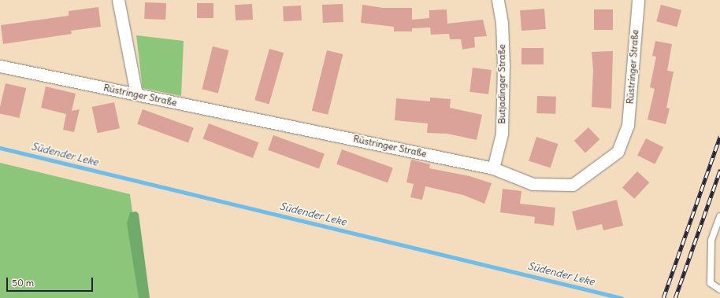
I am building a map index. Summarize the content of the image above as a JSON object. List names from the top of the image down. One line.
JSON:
{"streets":{"street":["Rüstringer Straße","Butjadinger Straße"]},"crossings":[["Rüstringer Straße","Butjadinger Straße"]],"water":["Südender Leke"],"scale_bar":"50 m"}
